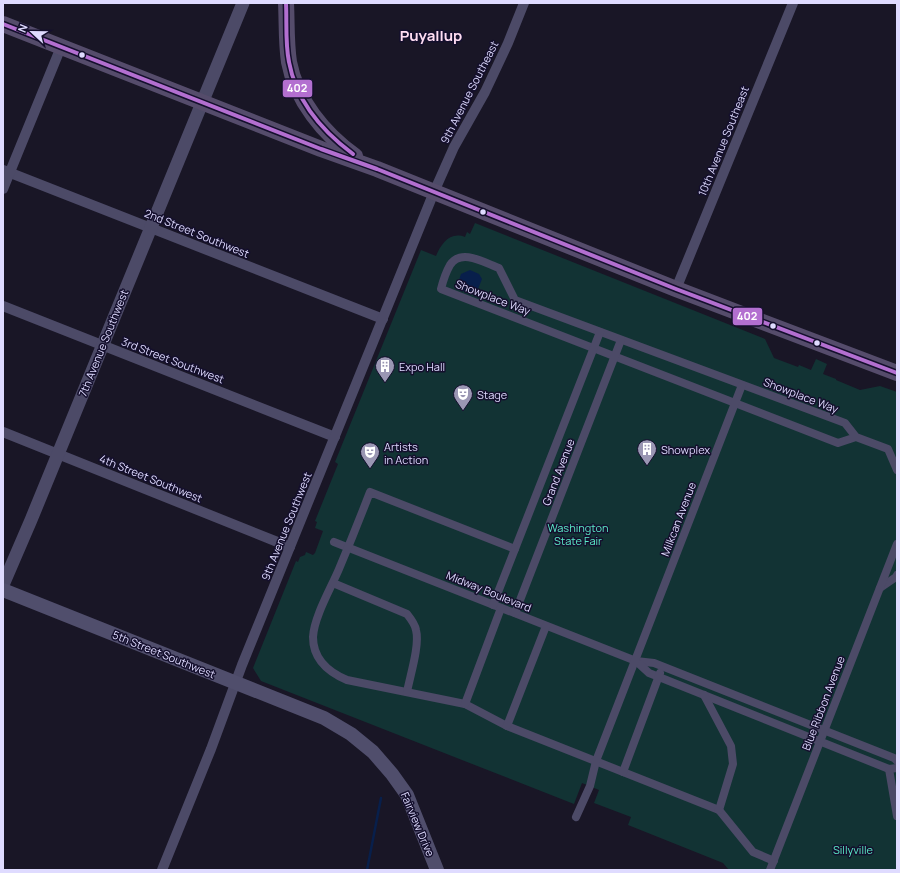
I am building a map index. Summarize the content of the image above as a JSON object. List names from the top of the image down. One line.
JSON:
{"streets":{"main road":["5th Street Southwest","Fairview Drive"],"street":["9th Avenue Southeast","10th Avenue Southeast","2nd Street Southwest","Showplace Way","7th Avenue Southwest","3rd Street Southwest","Grand Avenue","4th Street Southwest","Milkcan Avenue","9th Avenue Southwest","Midway Boulevard","Blue Ribbon Avenue"]},"crossings":[["9th Avenue Southeast","9th Avenue Southwest"],["2nd Street Southwest","7th Avenue Southwest"],["2nd Street Southwest","9th Avenue Southwest"],["Showplace Way","Grand Avenue"],["Showplace Way","Milkcan Avenue"],["7th Avenue Southwest","3rd Street Southwest"],["7th Avenue Southwest","4th Street Southwest"],["3rd Street Southwest","9th Avenue Southwest"],["Grand Avenue","Midway Boulevard"],["4th Street Southwest","9th Avenue Southwest"],["Milkcan Avenue","Midway Boulevard"],["9th Avenue Southwest","5th Street Southwest"],["Midway Boulevard","Blue Ribbon Avenue"],["5th Street Southwest","Fairview Drive"]],"districts":["Puyallup"],"parks":["Washington State Fair","Sillyville"],"places":{"building":["Expo Hall","Showplex"],"theatre":["Stage","Artists in Action"]},"lines":["transit line 402"],"north":"left"}
